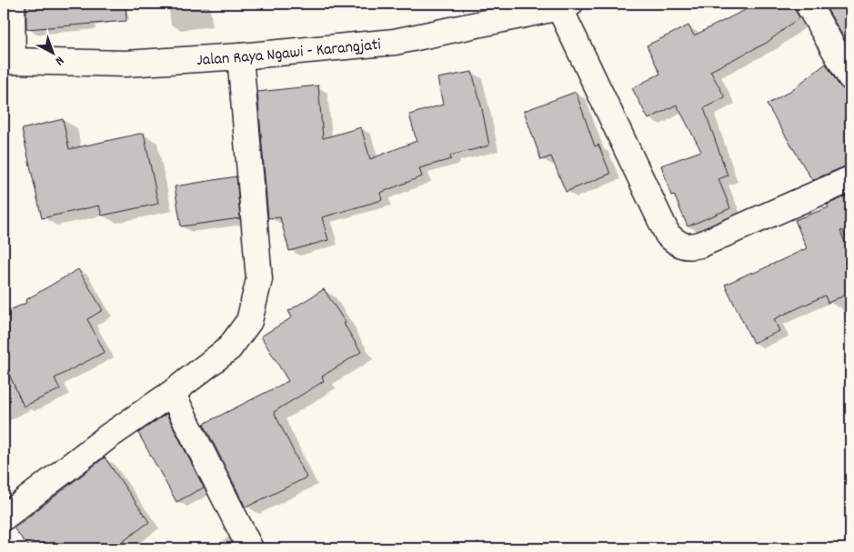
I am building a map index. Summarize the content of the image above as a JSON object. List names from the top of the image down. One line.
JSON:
{"streets":{"street":["Jalan Raya Ngawi - Karangjati"]},"north":"bottom right"}
